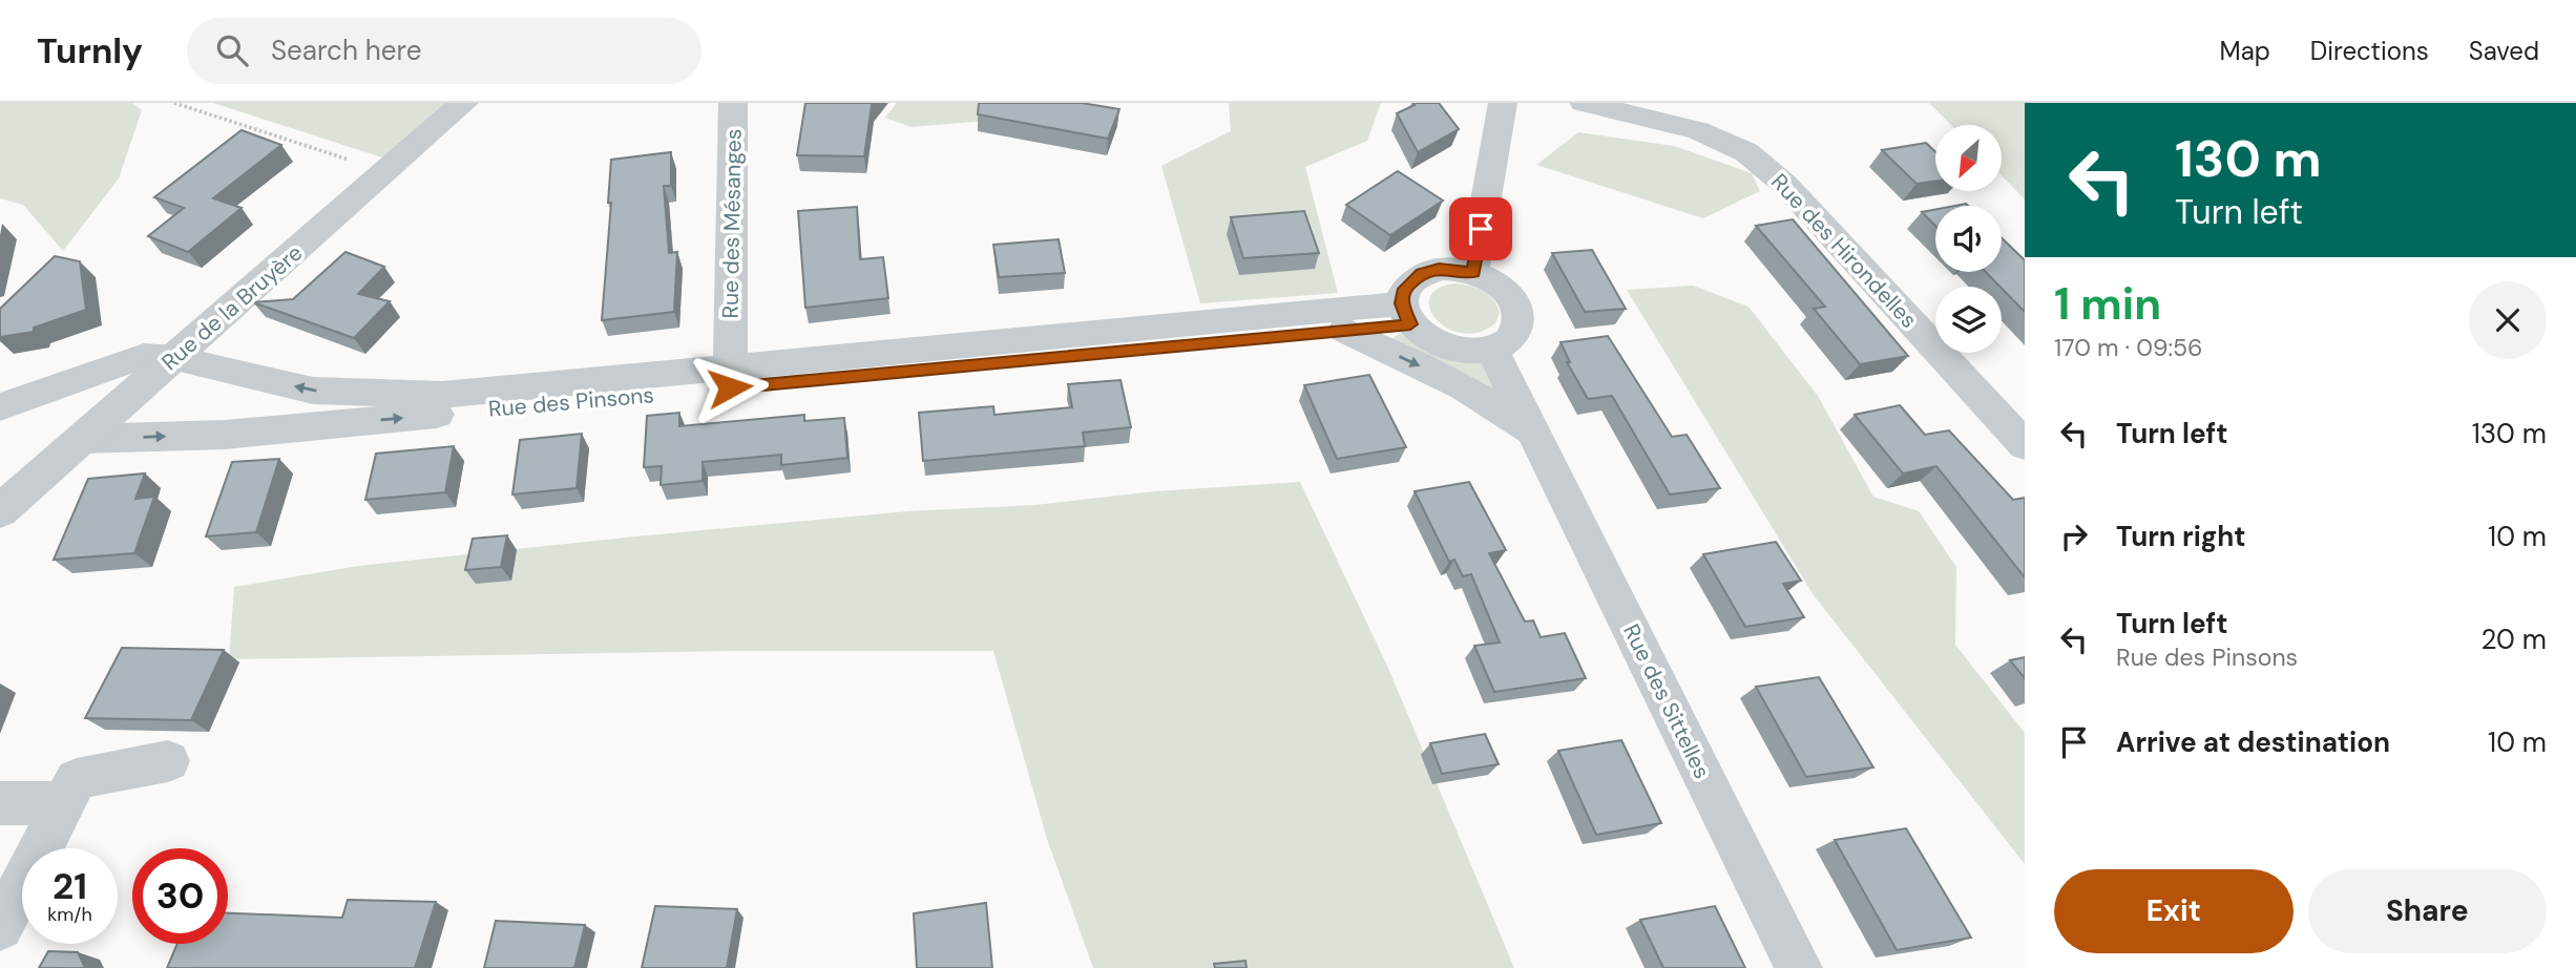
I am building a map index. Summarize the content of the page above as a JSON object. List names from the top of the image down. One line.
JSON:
{"streets":{"street":["Rue des Mésanges","Rue des Hirondelles","Rue de la Bruyère","Rue des Pinsons","Rue des Sittelles"]},"crossings":[["Rue des Mésanges","Rue des Pinsons"],["Rue de la Bruyère","Rue des Pinsons"],["Rue des Pinsons","Rue des Sittelles"]],"north":"bottom left","page":{"header":"Turnly","search":"Search here","nav":["Map","Directions","Saved"],"turn":["130 m","Turn left"],"heading":["1 min","170 m · 09:56"],"list":[{"name":"Turn left","value":"130 m"},{"name":"Turn right","value":"10 m"},{"name":"Turn left","note":"Rue des Pinsons","value":"20 m"},{"name":"Arrive at destination","value":"10 m"}],"speed":"21 km/h","limit":"30","buttons":["Exit","Share"]}}
